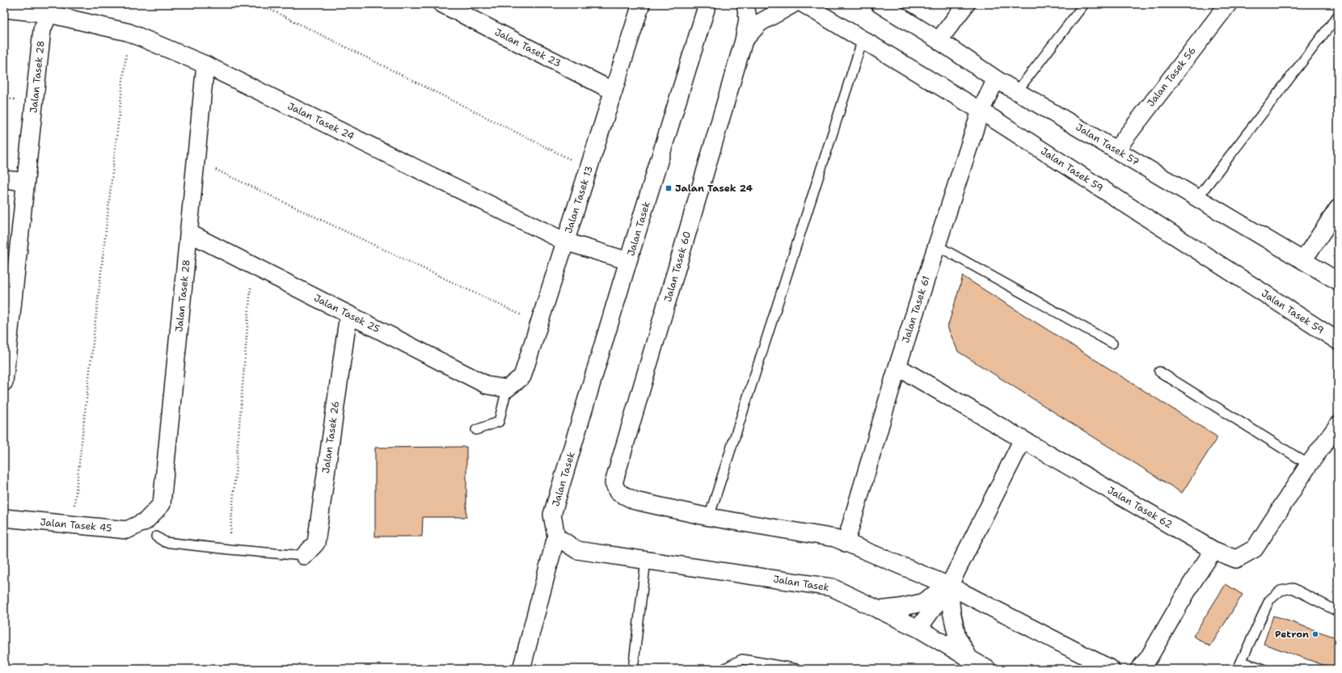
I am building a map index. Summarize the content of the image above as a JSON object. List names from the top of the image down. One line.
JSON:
{"streets":{"street":["Jalan Tasek 23","Jalan Tasek 28","Jalan Tasek 56","Jalan Tasek 24","Jalan Tasek 57","Jalan Tasek 59","Jalan Tasek 13","Jalan Tasek","Jalan Tasek 60","Jalan Tasek 61","Jalan Tasek 25","Jalan Tasek 26","Jalan Tasek 62","Jalan Tasek 45"]},"crossings":[["Jalan Tasek 23","Jalan Tasek 13"],["Jalan Tasek 28","Jalan Tasek 24"],["Jalan Tasek 28","Jalan Tasek 25"],["Jalan Tasek 28","Jalan Tasek 45"],["Jalan Tasek 56","Jalan Tasek 57"],["Jalan Tasek 24","Jalan Tasek 13"],["Jalan Tasek 24","Jalan Tasek"],["Jalan Tasek 57","Jalan Tasek 61"],["Jalan Tasek 59","Jalan Tasek 61"],["Jalan Tasek 13","Jalan Tasek 25"],["Jalan Tasek 61","Jalan Tasek 62"],["Jalan Tasek 25","Jalan Tasek 26"]],"places":{"transit":["Jalan Tasek 24"],"other":["Petron"]}}
